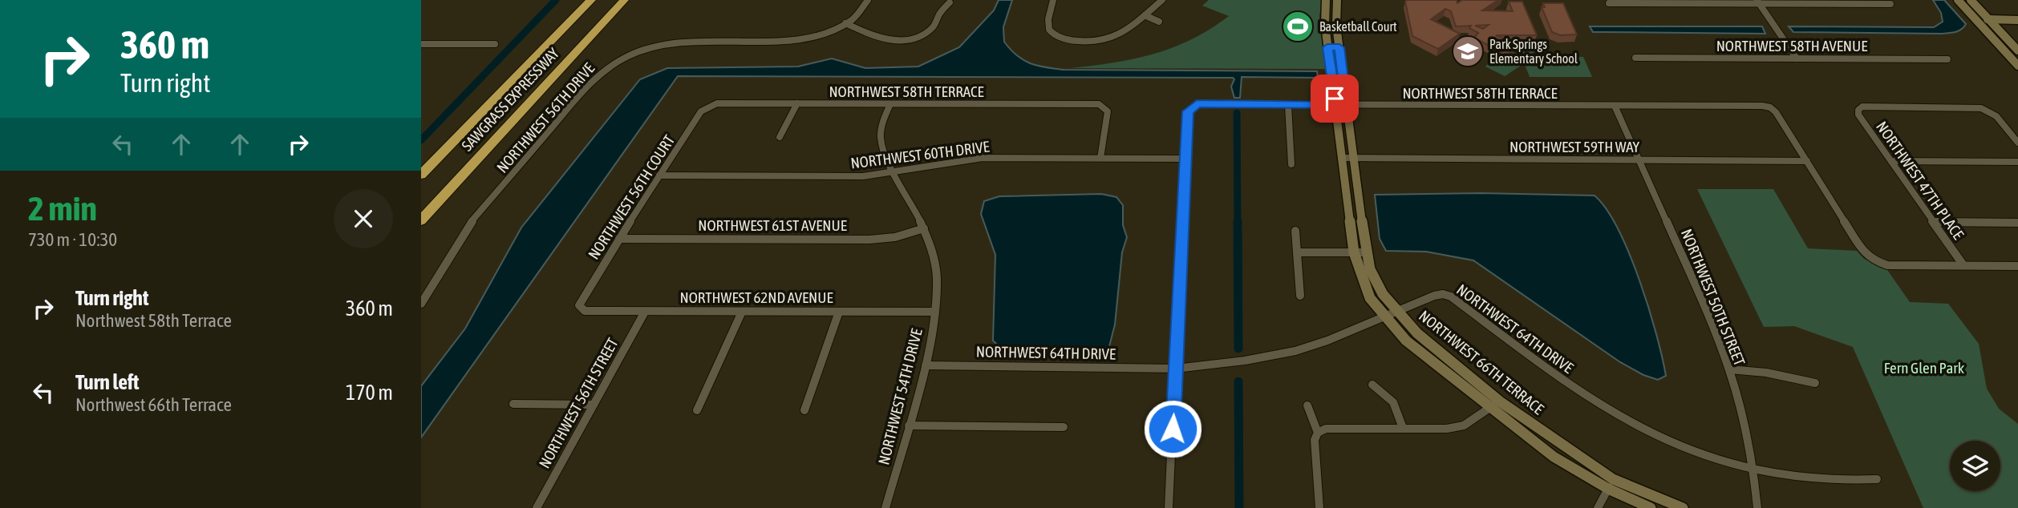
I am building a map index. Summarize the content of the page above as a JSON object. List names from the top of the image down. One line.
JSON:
{"streets":{"highway":["SAWGRASS EXPRESSWAY"],"street":["NORTHWEST 58TH AVENUE","NORTHWEST 58TH TERRACE","NORTHWEST 56TH DRIVE","NORTHWEST 59TH WAY","NORTHWEST 60TH DRIVE","NORTHWEST 47TH PLACE","NORTHWEST 56TH COURT","NORTHWEST 61ST AVENUE","NORTHWEST 62ND AVENUE","NORTHWEST 50TH STREET","NORTHWEST 64TH DRIVE","NORTHWEST 66TH TERRACE","NORTHWEST 54TH DRIVE","NORTHWEST 56TH STREET"]},"crossings":[["NORTHWEST 58TH TERRACE","NORTHWEST 59TH WAY"],["NORTHWEST 58TH TERRACE","NORTHWEST 60TH DRIVE"],["NORTHWEST 58TH TERRACE","NORTHWEST 56TH COURT"],["NORTHWEST 58TH TERRACE","NORTHWEST 50TH STREET"],["NORTHWEST 58TH TERRACE","NORTHWEST 66TH TERRACE"],["NORTHWEST 58TH TERRACE","NORTHWEST 54TH DRIVE"],["NORTHWEST 59TH WAY","NORTHWEST 50TH STREET"],["NORTHWEST 59TH WAY","NORTHWEST 66TH TERRACE"],["NORTHWEST 60TH DRIVE","NORTHWEST 56TH COURT"],["NORTHWEST 60TH DRIVE","NORTHWEST 54TH DRIVE"],["NORTHWEST 56TH COURT","NORTHWEST 61ST AVENUE"],["NORTHWEST 56TH COURT","NORTHWEST 62ND AVENUE"],["NORTHWEST 61ST AVENUE","NORTHWEST 54TH DRIVE"],["NORTHWEST 62ND AVENUE","NORTHWEST 54TH DRIVE"],["NORTHWEST 62ND AVENUE","NORTHWEST 56TH STREET"],["NORTHWEST 50TH STREET","NORTHWEST 64TH DRIVE"],["NORTHWEST 64TH DRIVE","NORTHWEST 66TH TERRACE"],["NORTHWEST 64TH DRIVE","NORTHWEST 54TH DRIVE"]],"parks":["Fern Glen Park"],"places":{"sports":["Basketball Court"],"school or university":["Park Springs Elementary School"]},"page":{"turn":["360 m","Turn right"],"heading":["2 min","730 m · 10:30"],"list":[{"name":"Turn right","note":"Northwest 58th Terrace","value":"360 m"},{"name":"Turn left","note":"Northwest 66th Terrace","value":"170 m"}]}}
